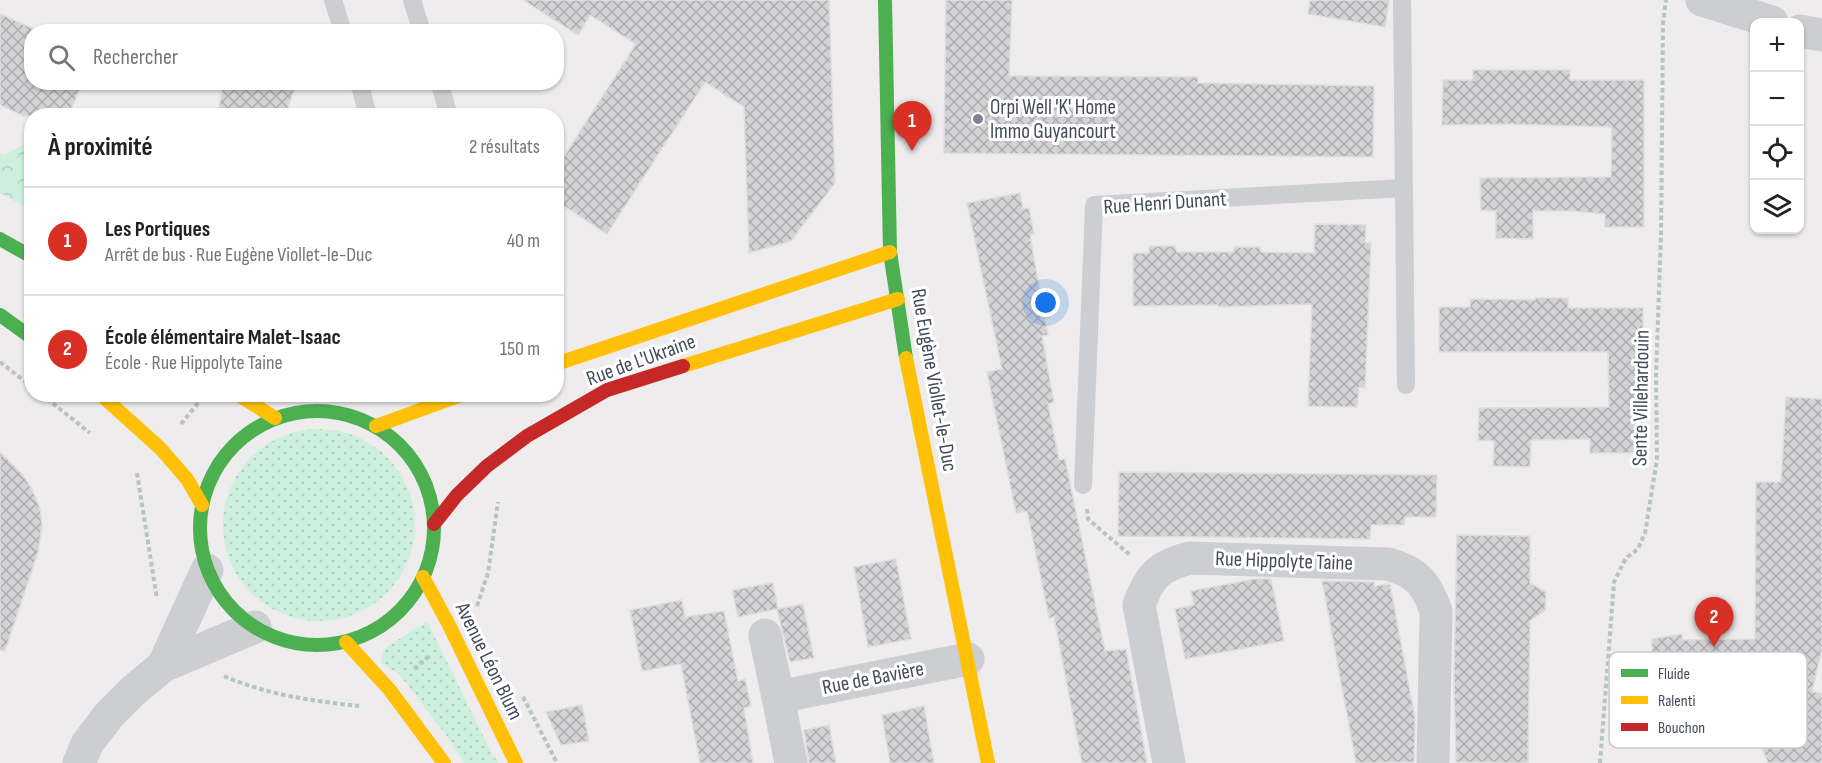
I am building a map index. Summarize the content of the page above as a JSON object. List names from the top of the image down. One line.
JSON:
{"streets":{"street":["Rue de L'Ukraine","Rue Eugène Viollet-le-Duc","Rue Hippolyte Taine","Avenue Léon Blum","Rue de Bavière"],"lane":["Rue Henri Dunant"],"path":["Sente Villehardouin"]},"crossings":[["Rue de L'Ukraine","Rue Eugène Viollet-le-Duc"],["Rue Eugène Viollet-le-Duc","Rue de Bavière"]],"places":["Orpi Well 'K' Home Immo Guyancourt"],"legend":["Fluide","Ralenti","Bouchon"],"page":{"map_buttons":["+","−"],"search":"Rechercher","pins":["1","2"],"heading":["À proximité","2 résultats"],"list":[{"mark":"1","name":"Les Portiques","note":"Arrêt de bus · Rue Eugène Viollet-le-Duc","value":"40 m"},{"mark":"2","name":"École élémentaire Malet-Isaac","note":"École · Rue Hippolyte Taine","value":"150 m"}]}}
